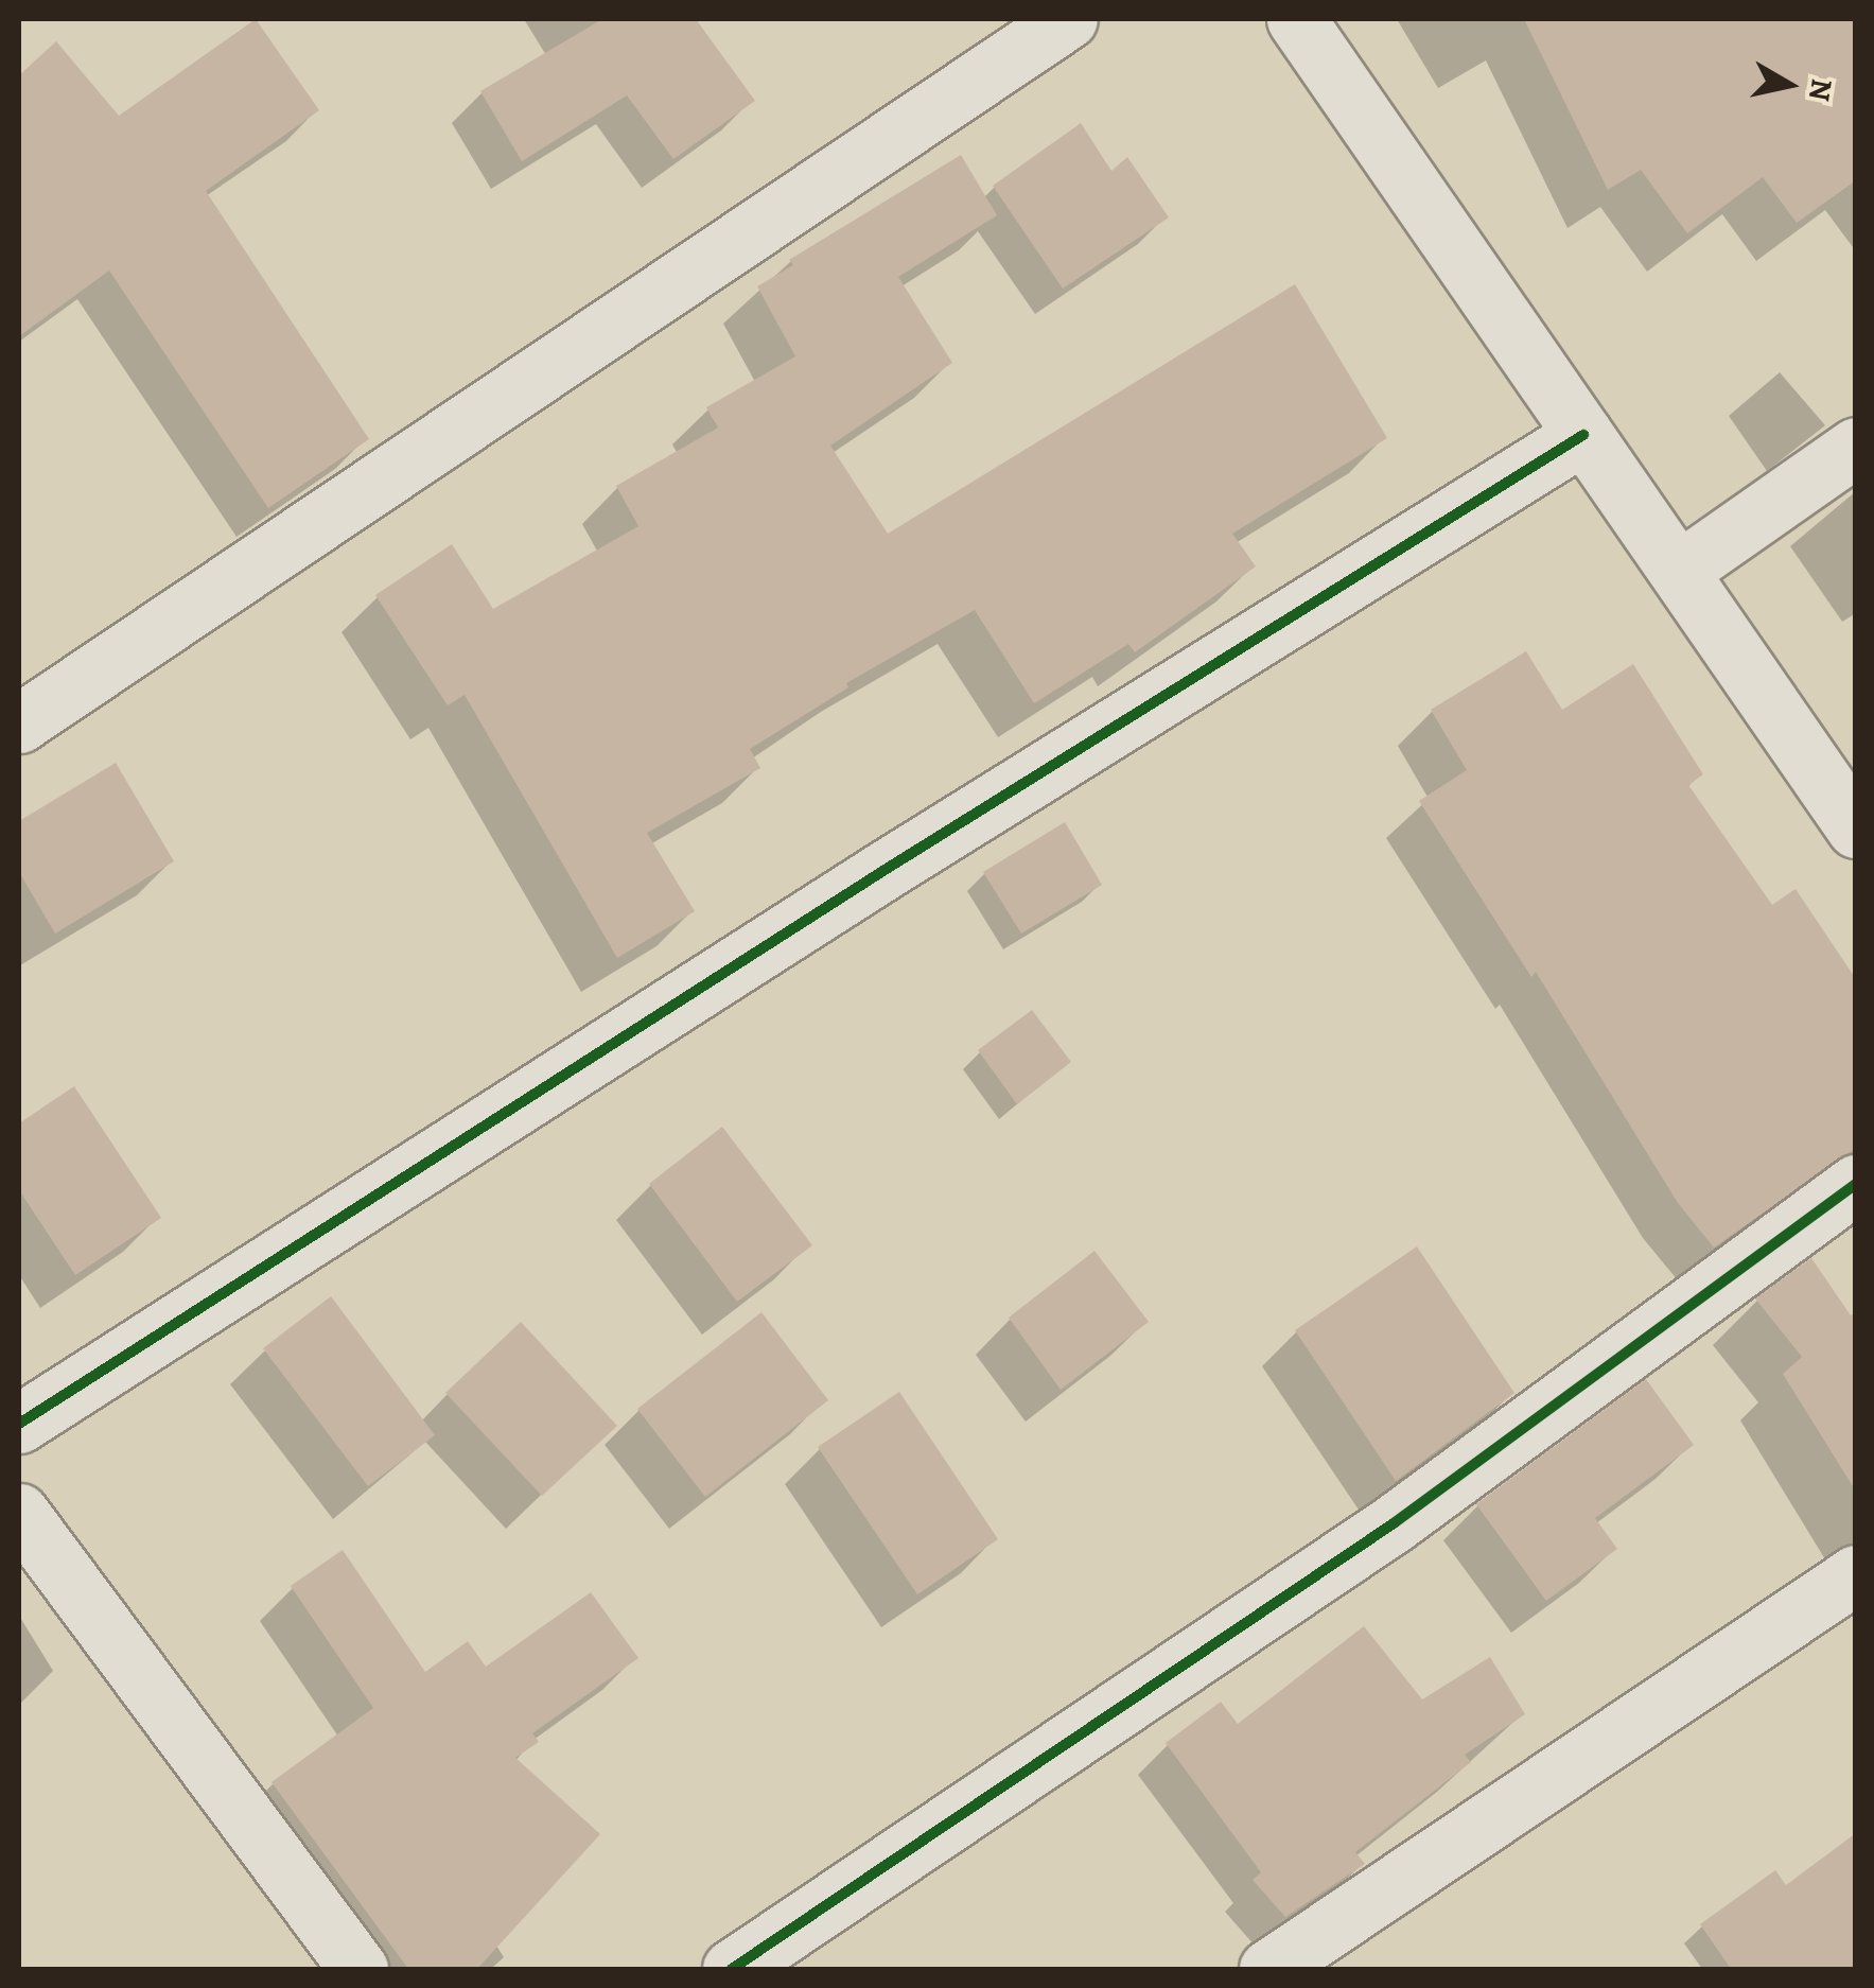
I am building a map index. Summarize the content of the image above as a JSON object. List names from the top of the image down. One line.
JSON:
{"north":"right"}
